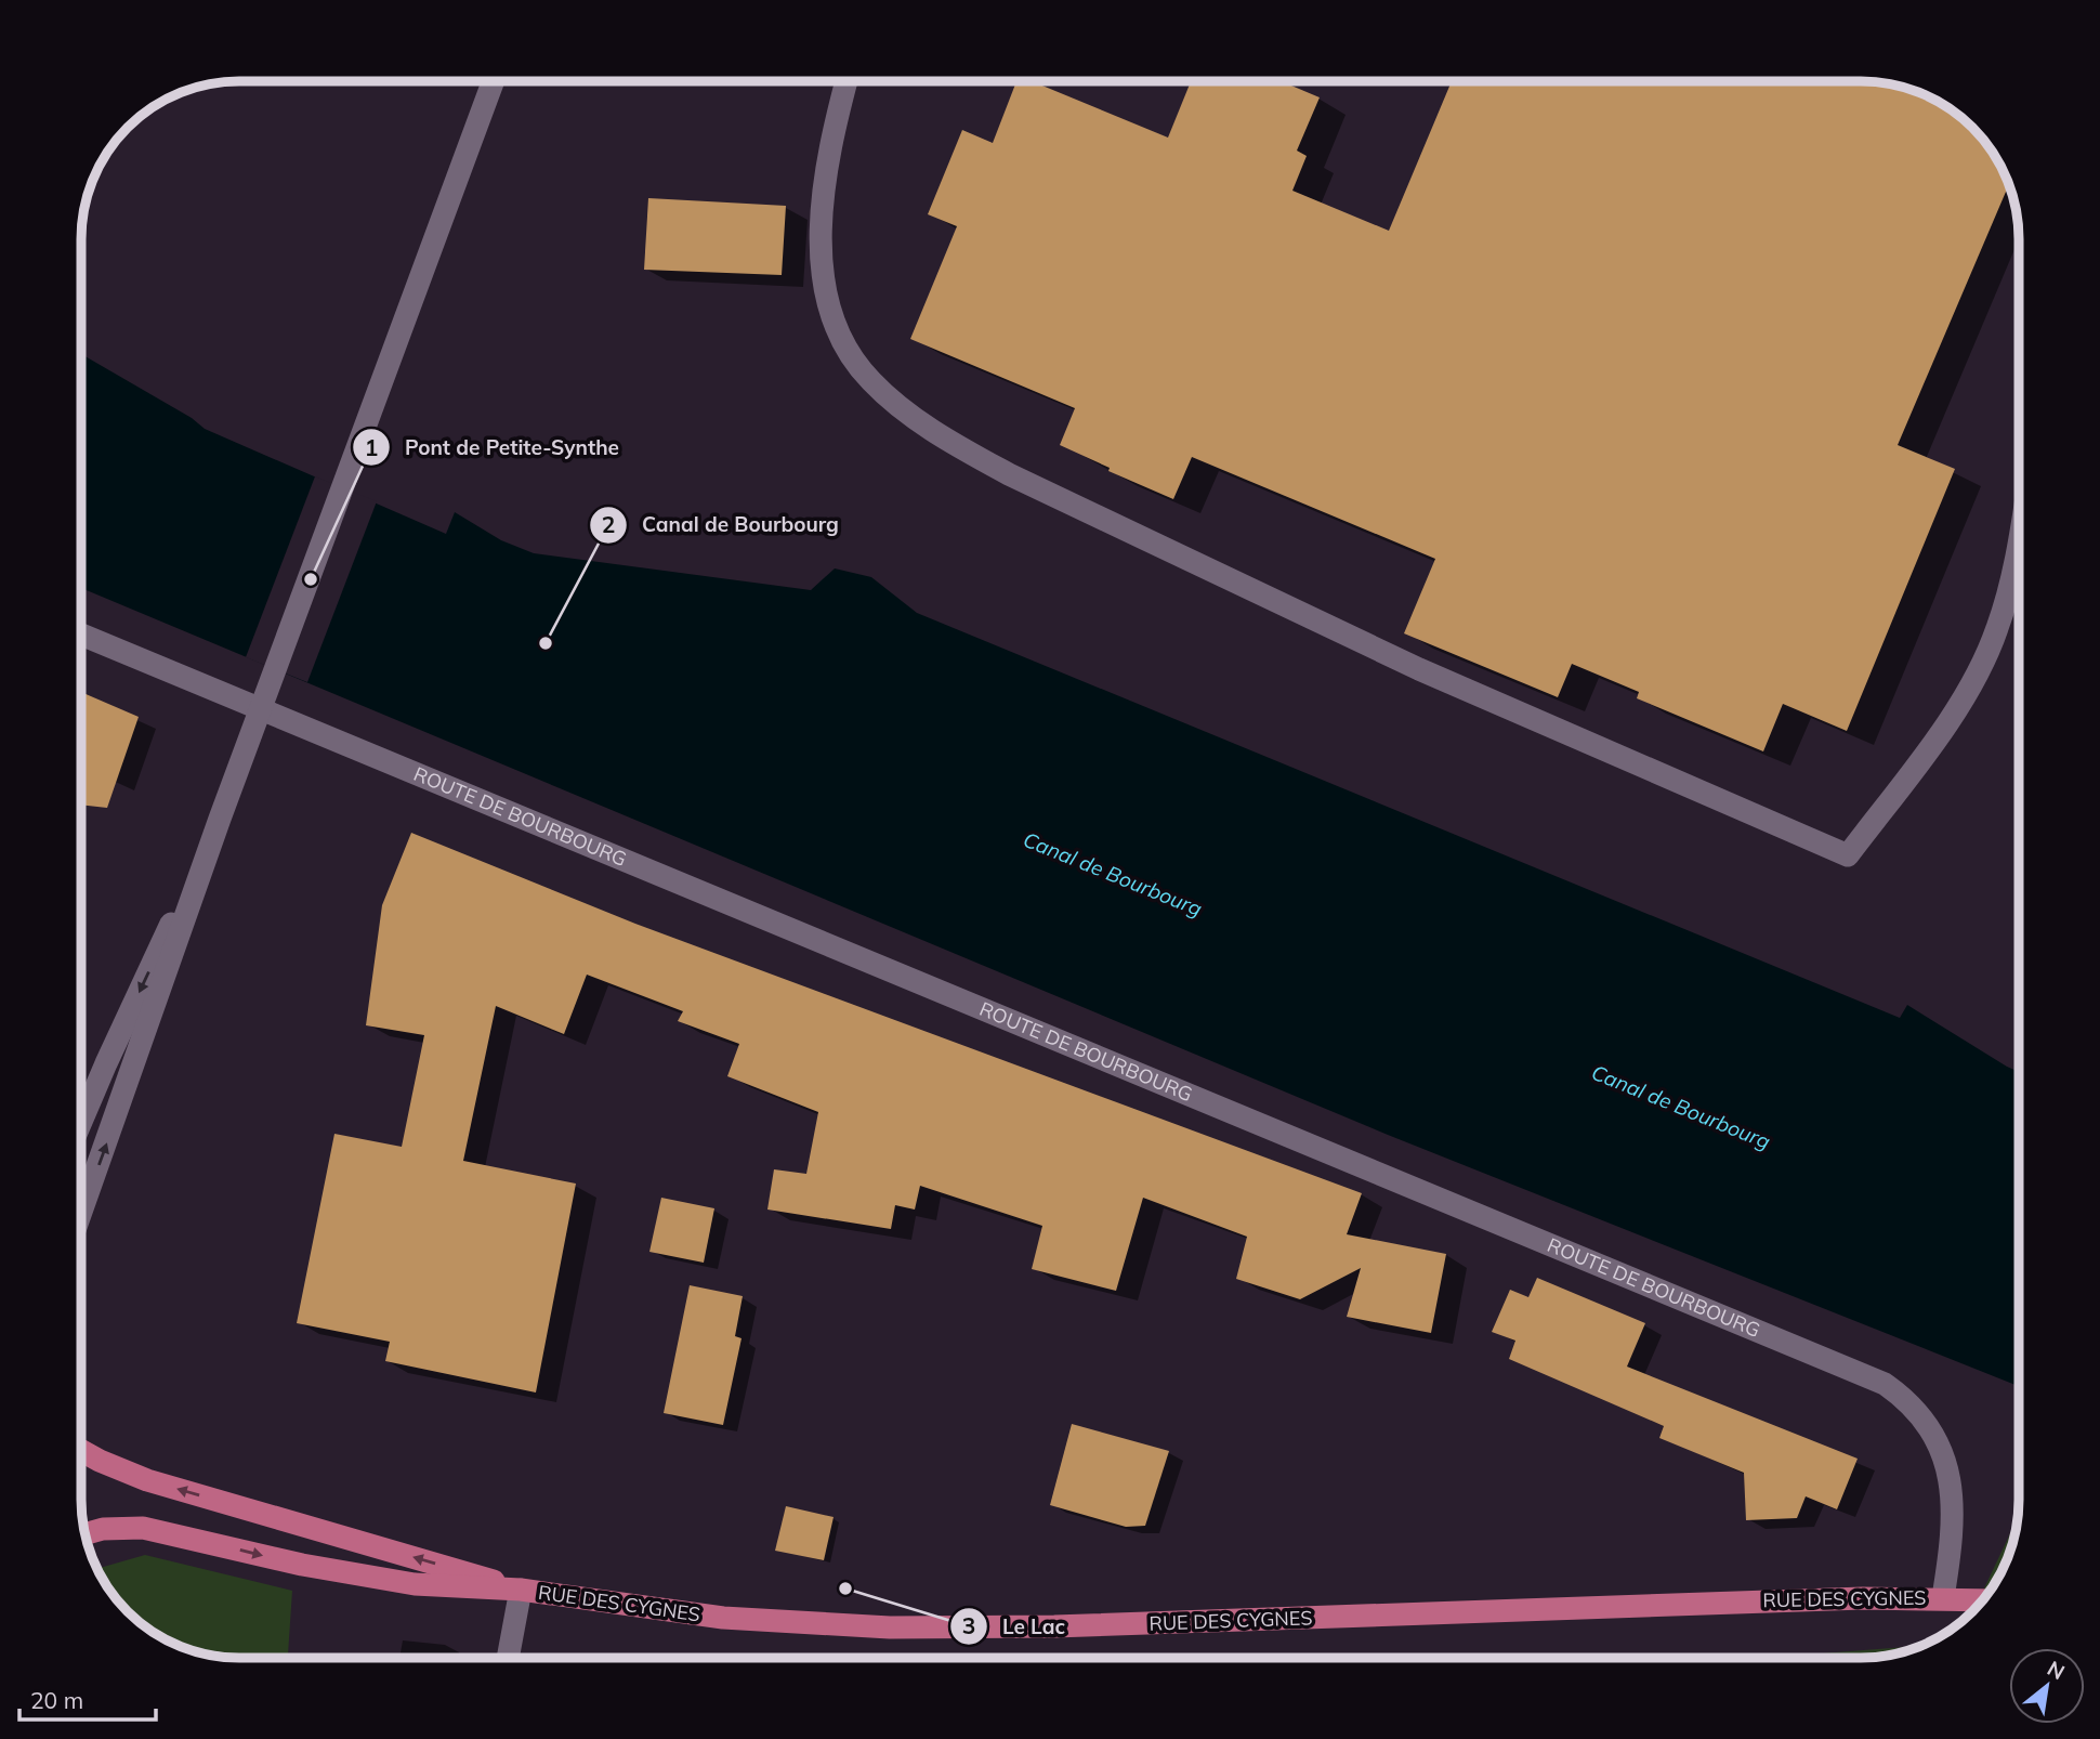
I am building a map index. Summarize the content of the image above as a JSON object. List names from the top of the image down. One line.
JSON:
{"streets":{"main road":["RUE DES CYGNES"],"street":["ROUTE DE BOURBOURG"]},"crossings":[["ROUTE DE BOURBOURG","RUE DES CYGNES"]],"water":["Canal de Bourbourg"],"places":["Pont de Petite-Synthe","Canal de Bourbourg","Le Lac"],"scale_bar":"20 m","north":"top right"}
